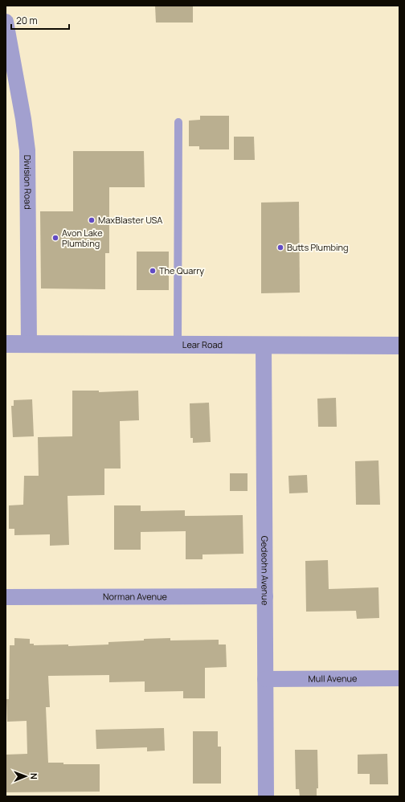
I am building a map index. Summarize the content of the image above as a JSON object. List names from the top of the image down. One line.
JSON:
{"streets":{"street":["Division Road","Lear Road","Gedeohn Avenue","Norman Avenue","Mull Avenue"]},"crossings":[["Division Road","Lear Road"],["Lear Road","Gedeohn Avenue"],["Gedeohn Avenue","Norman Avenue"],["Gedeohn Avenue","Mull Avenue"]],"places":["MaxBlaster USA","Avon Lake Plumbing","Butts Plumbing","The Quarry"],"scale_bar":"20 m","north":"right"}
